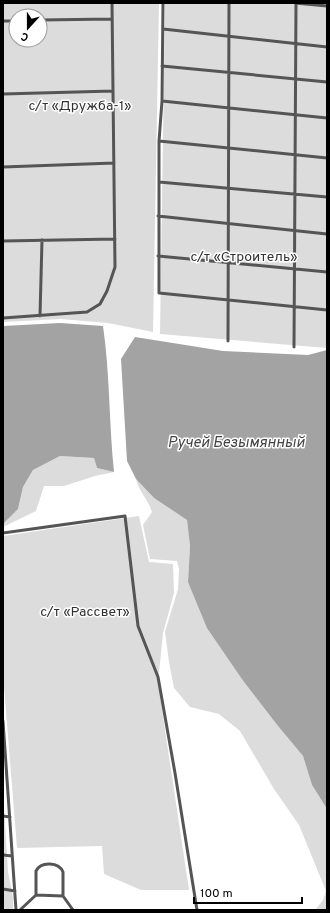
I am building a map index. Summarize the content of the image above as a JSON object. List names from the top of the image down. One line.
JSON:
{"water":["Ручей Безымянный"],"parks":["с/т «Дружба-1»","с/т «Строитель»","с/т «Рассвет»"],"scale_bar":"100 m","north":"bottom"}
